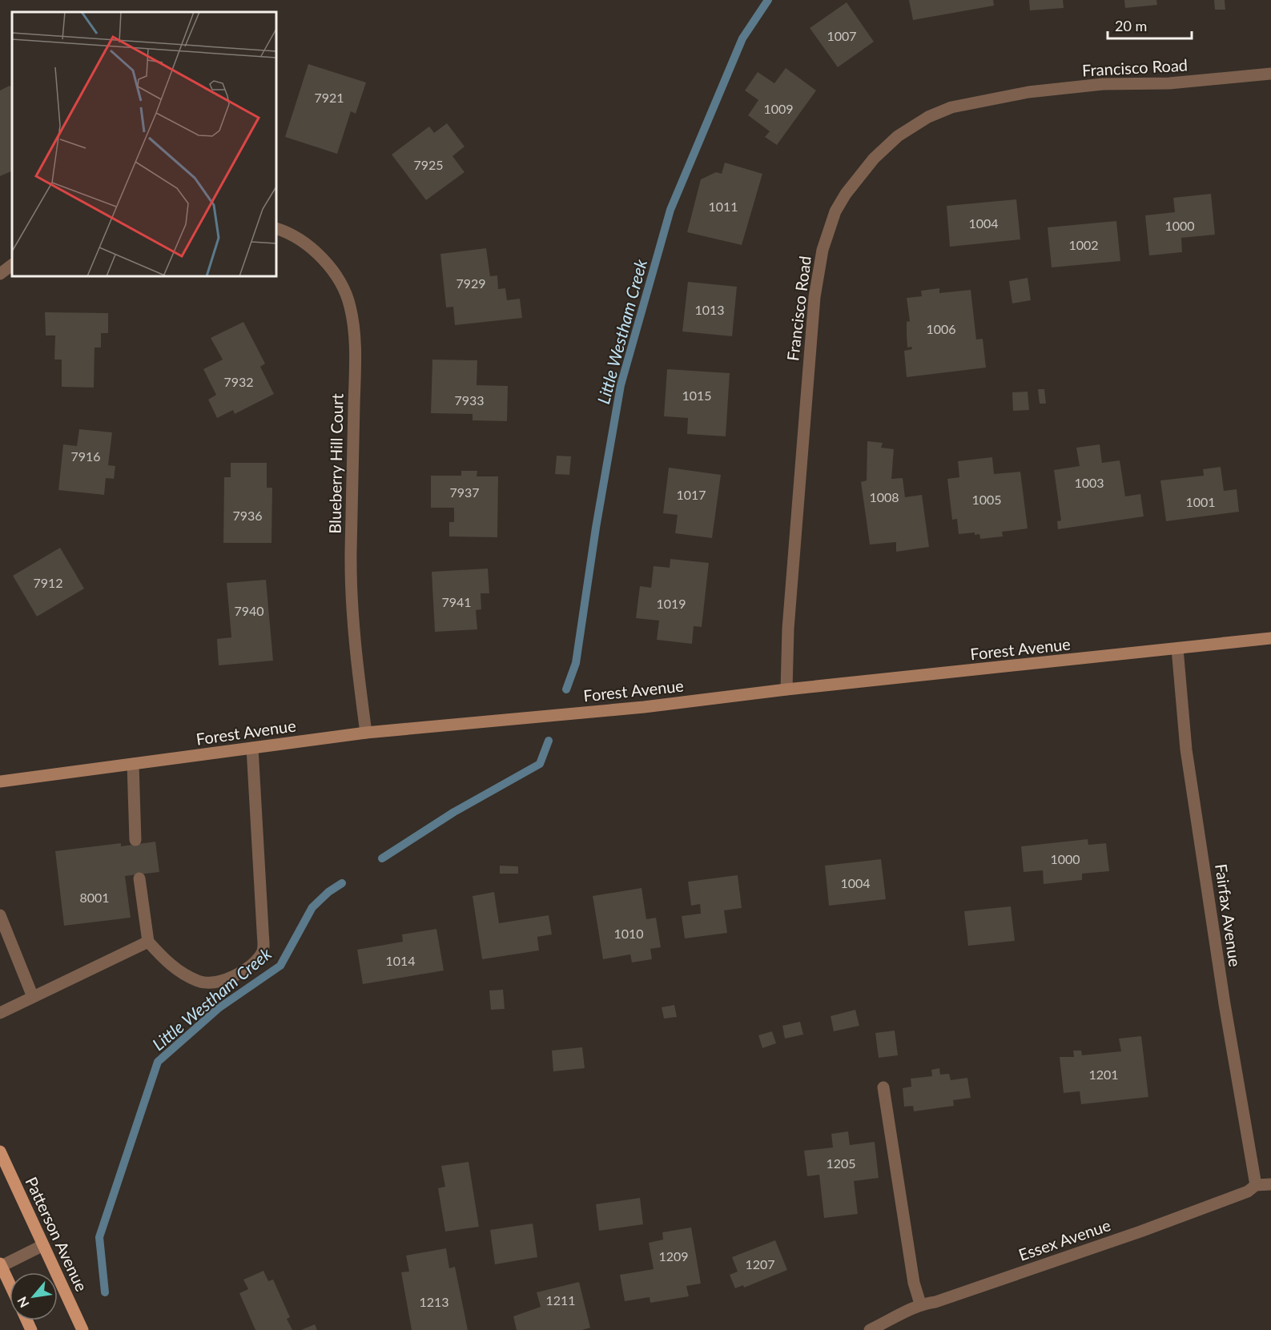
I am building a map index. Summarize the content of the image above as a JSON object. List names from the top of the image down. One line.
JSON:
{"streets":{"main road":["Forest Avenue","Patterson Avenue"],"street":["Francisco Road","Blueberry Hill Court","Fairfax Avenue","Essex Avenue"]},"crossings":[["Francisco Road","Forest Avenue"],["Blueberry Hill Court","Forest Avenue"],["Forest Avenue","Fairfax Avenue"],["Fairfax Avenue","Essex Avenue"]],"water":["Little Westham Creek"],"house_numbers":["1007","7921","1009","7925","1011","1004","1000","1002","7929","1013","1006","7932","1015","7933","7916","1003","7937","1017","1008","1005","1001","7936","7912","7941","1019","7940","1000","1004","8001","1010","1014","1201","1205","1209","1207","1211","1213"],"scale_bar":"20 m","north":"bottom left"}
